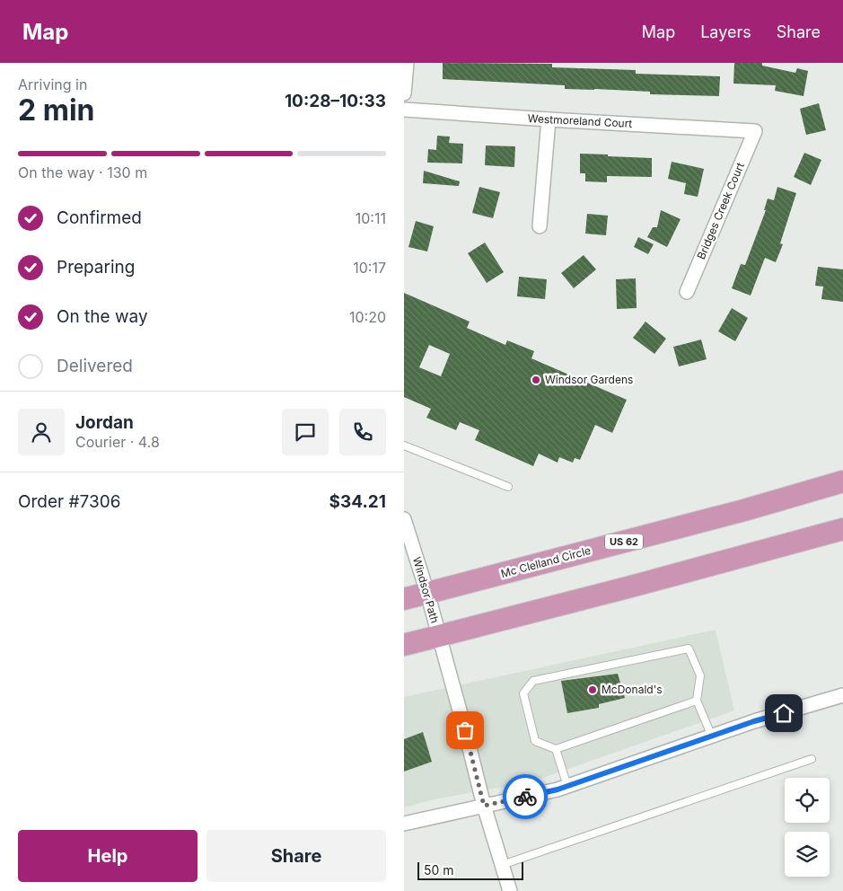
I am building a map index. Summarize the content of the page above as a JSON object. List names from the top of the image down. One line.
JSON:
{"streets":{"highway":["US 62","Mc Clelland Circle"],"street":["Westmoreland Court","Bridges Creek Court","Windsor Path"]},"crossings":[["Westmoreland Court","Bridges Creek Court"],["Mc Clelland Circle","Windsor Path"]],"places":["Windsor Gardens","McDonald's"],"scale_bar":"50 m","page":{"header":"Map","nav":["Map","Layers","Share"],"heading":["2 min","Arriving in","10:28–10:33"],"panel":["Jordan","Courier · 4.8","Order #7306","$34.21"],"bar":"On the way · 130 m","list":[["Confirmed","10:11"],["Preparing","10:17"],["On the way","10:20"],"Delivered"],"buttons":["Help","Share"],"scale":"50 m"}}
